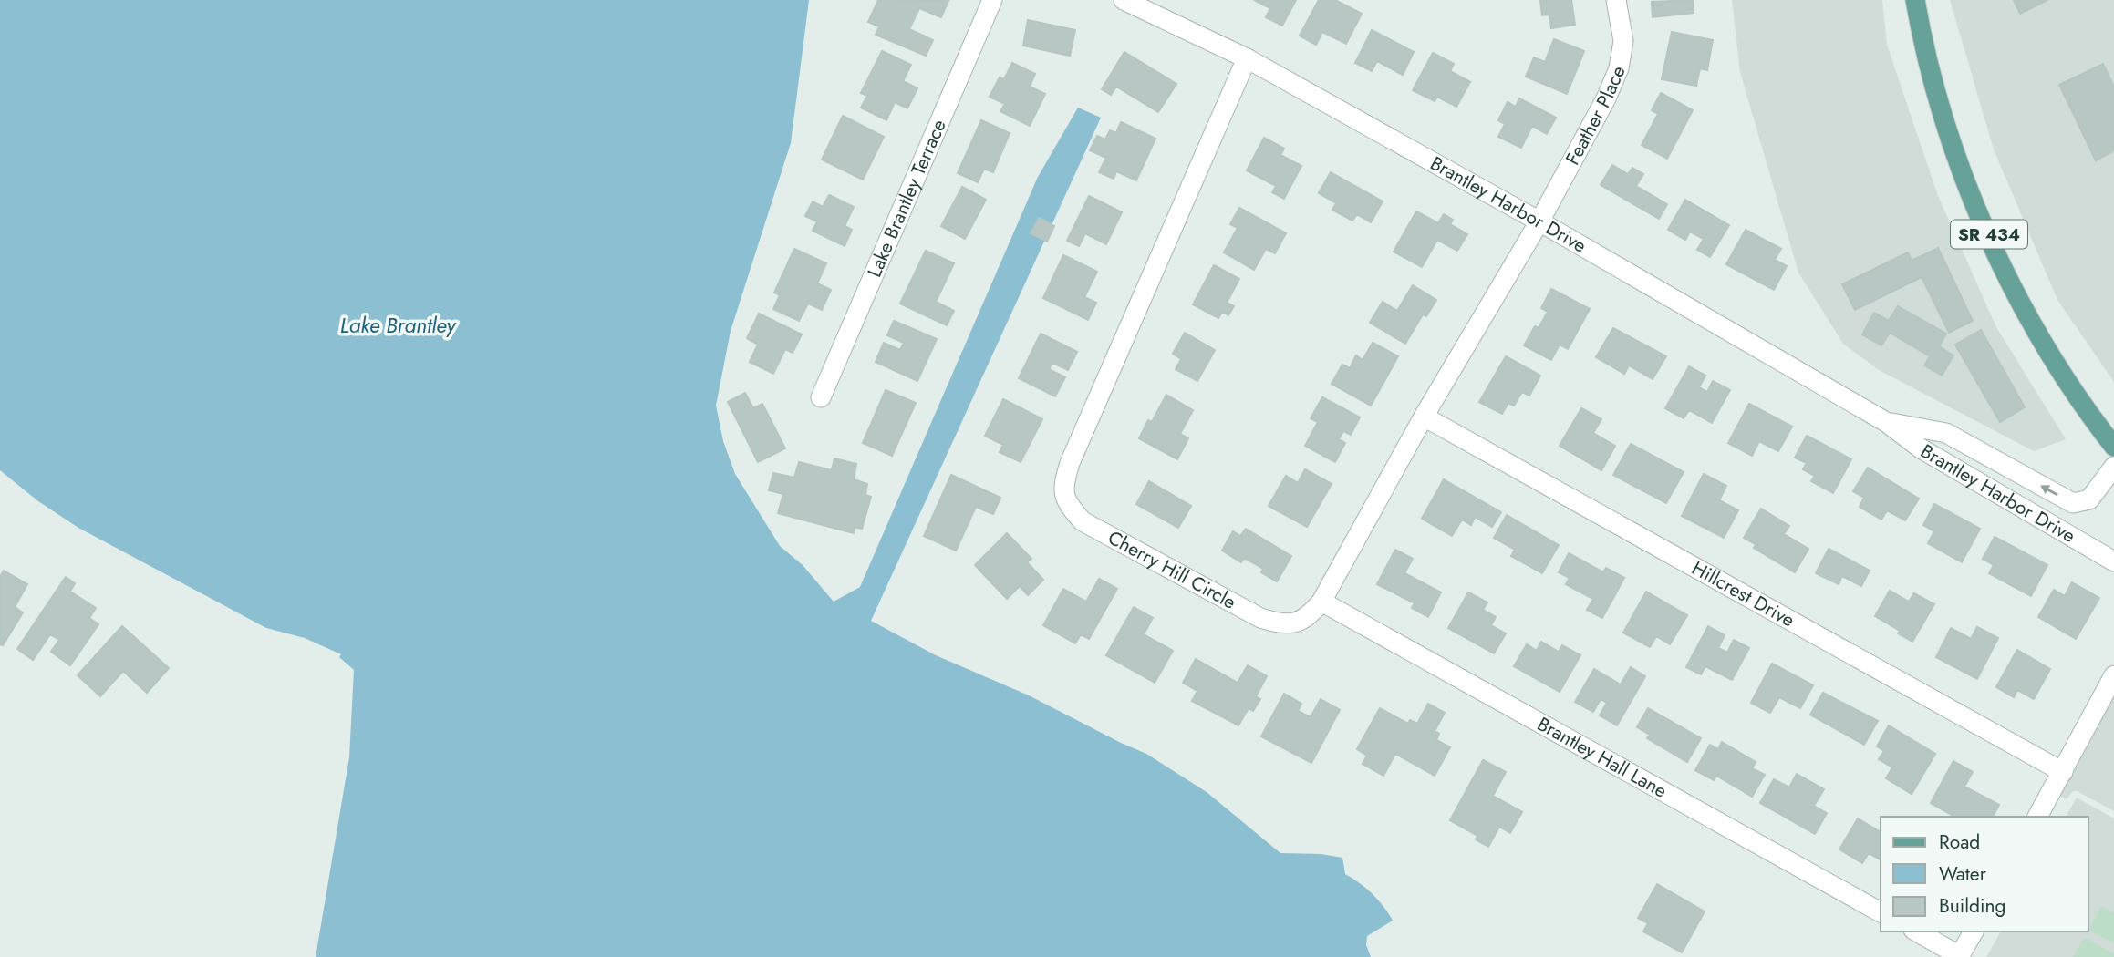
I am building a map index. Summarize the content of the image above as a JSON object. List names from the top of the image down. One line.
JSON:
{"streets":{"main road":["SR 434"],"street":["Feather Place","Lake Brantley Terrace","Brantley Harbor Drive","Cherry Hill Circle","Hillcrest Drive","Brantley Hall Lane"]},"crossings":[["Feather Place","Brantley Harbor Drive"],["Feather Place","Cherry Hill Circle"],["Brantley Harbor Drive","Cherry Hill Circle"],["Cherry Hill Circle","Hillcrest Drive"],["Cherry Hill Circle","Brantley Hall Lane"]],"water":["Lake Brantley"],"legend":["Road","Water","Building"]}
